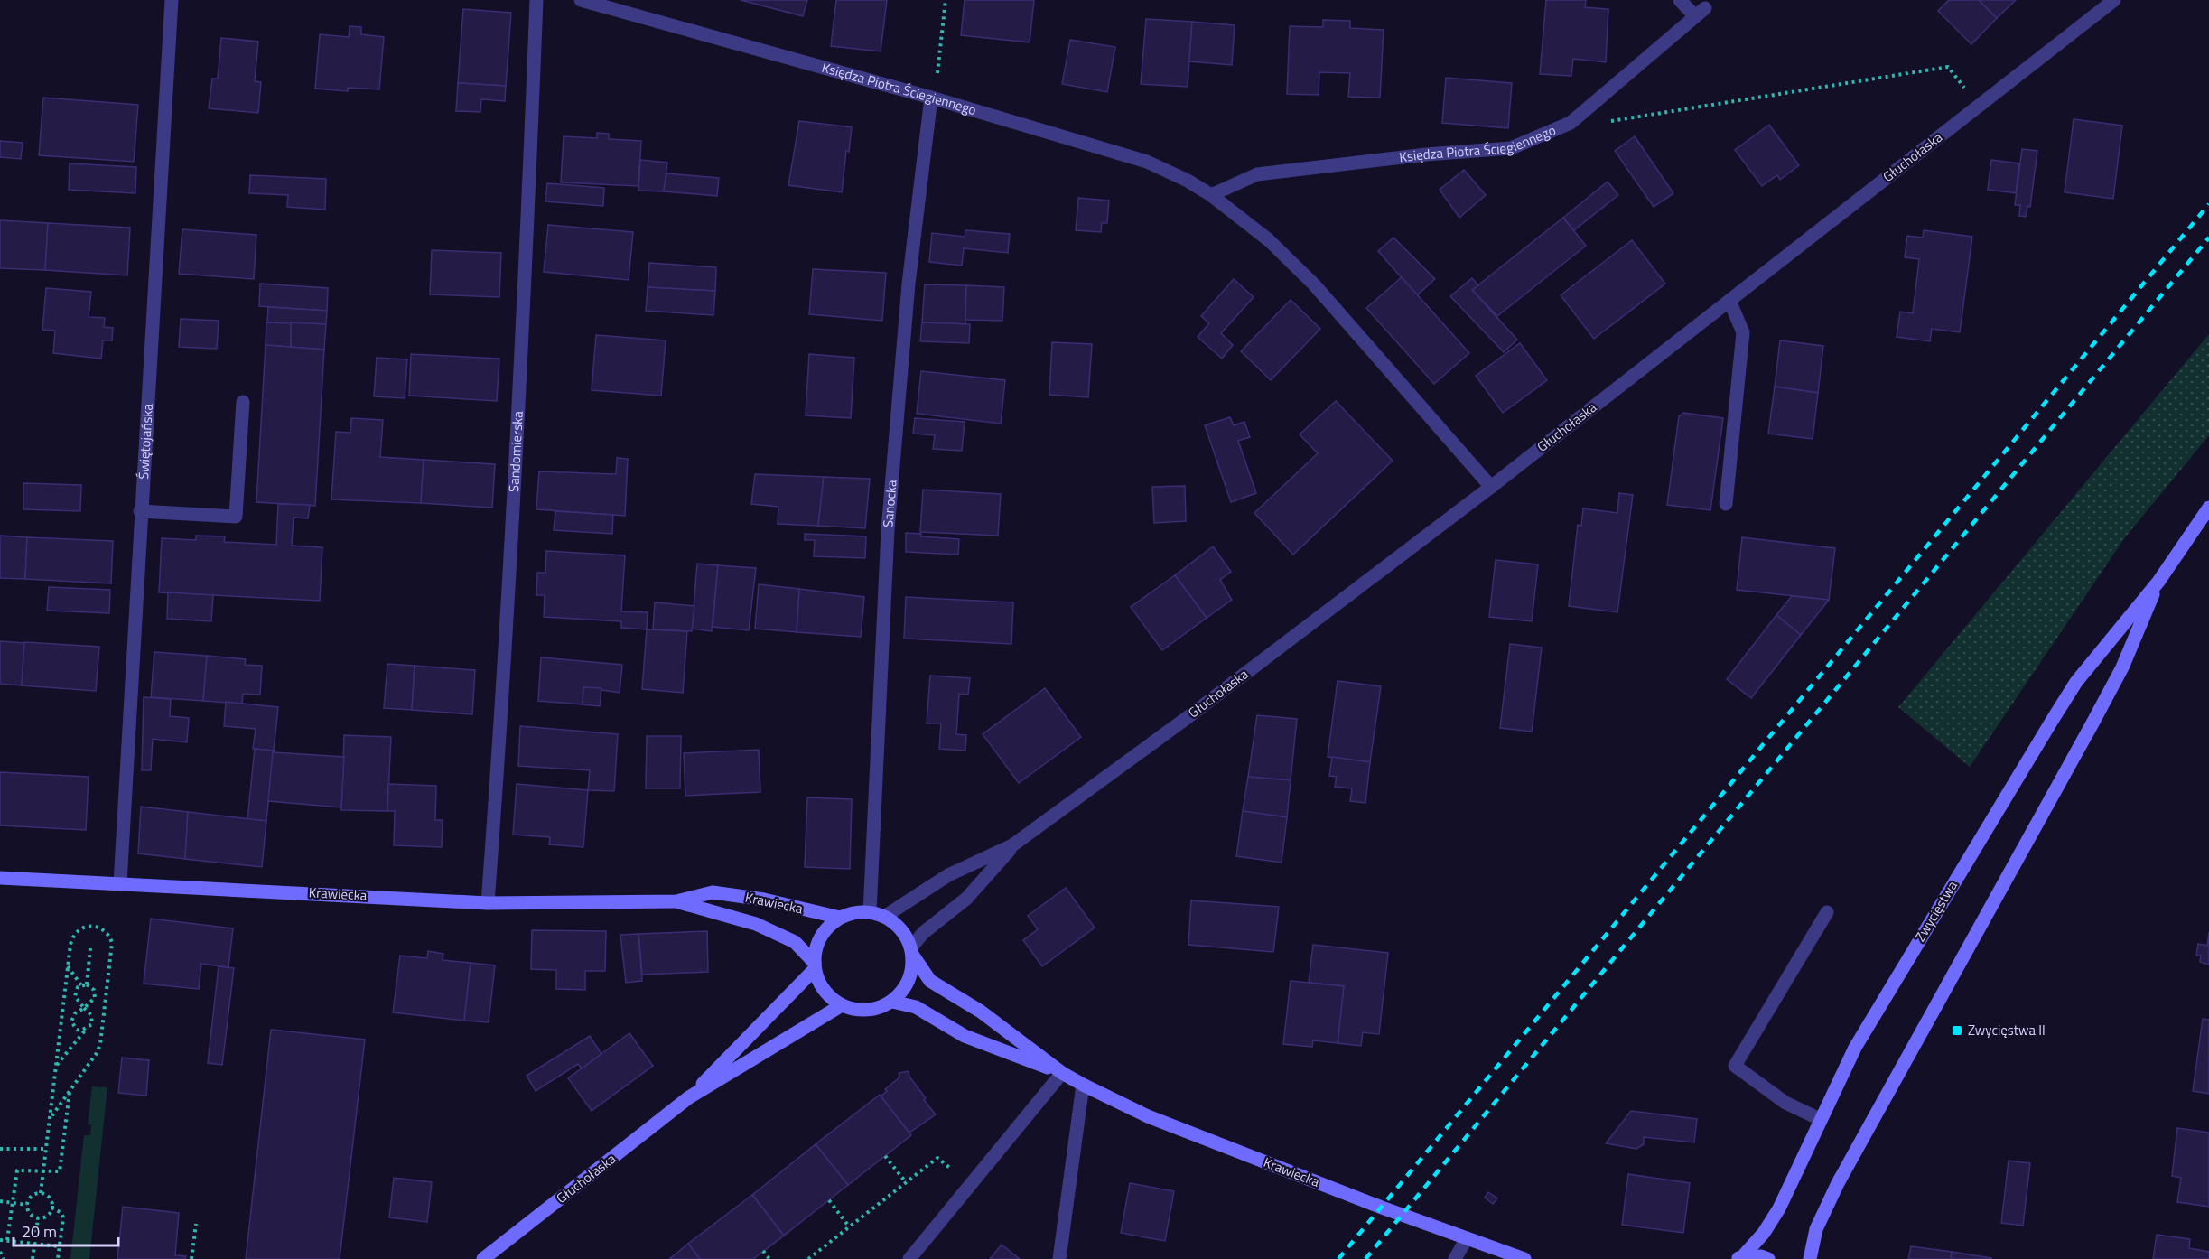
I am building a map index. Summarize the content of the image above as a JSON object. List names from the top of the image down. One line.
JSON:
{"streets":{"street":["Księdza Piotra Ściegiennego","Głuchołaska","Świętojańska","Sandomierska","Sanocka","Krawiecka","Zwycięstwa"]},"crossings":[["Księdza Piotra Ściegiennego","Głuchołaska"],["Księdza Piotra Ściegiennego","Sanocka"],["Głuchołaska","Sanocka"],["Głuchołaska","Krawiecka"],["Świętojańska","Krawiecka"],["Sandomierska","Krawiecka"],["Sanocka","Krawiecka"]],"places":{"transit":["Zwycięstwa II"]},"scale_bar":"20 m"}
